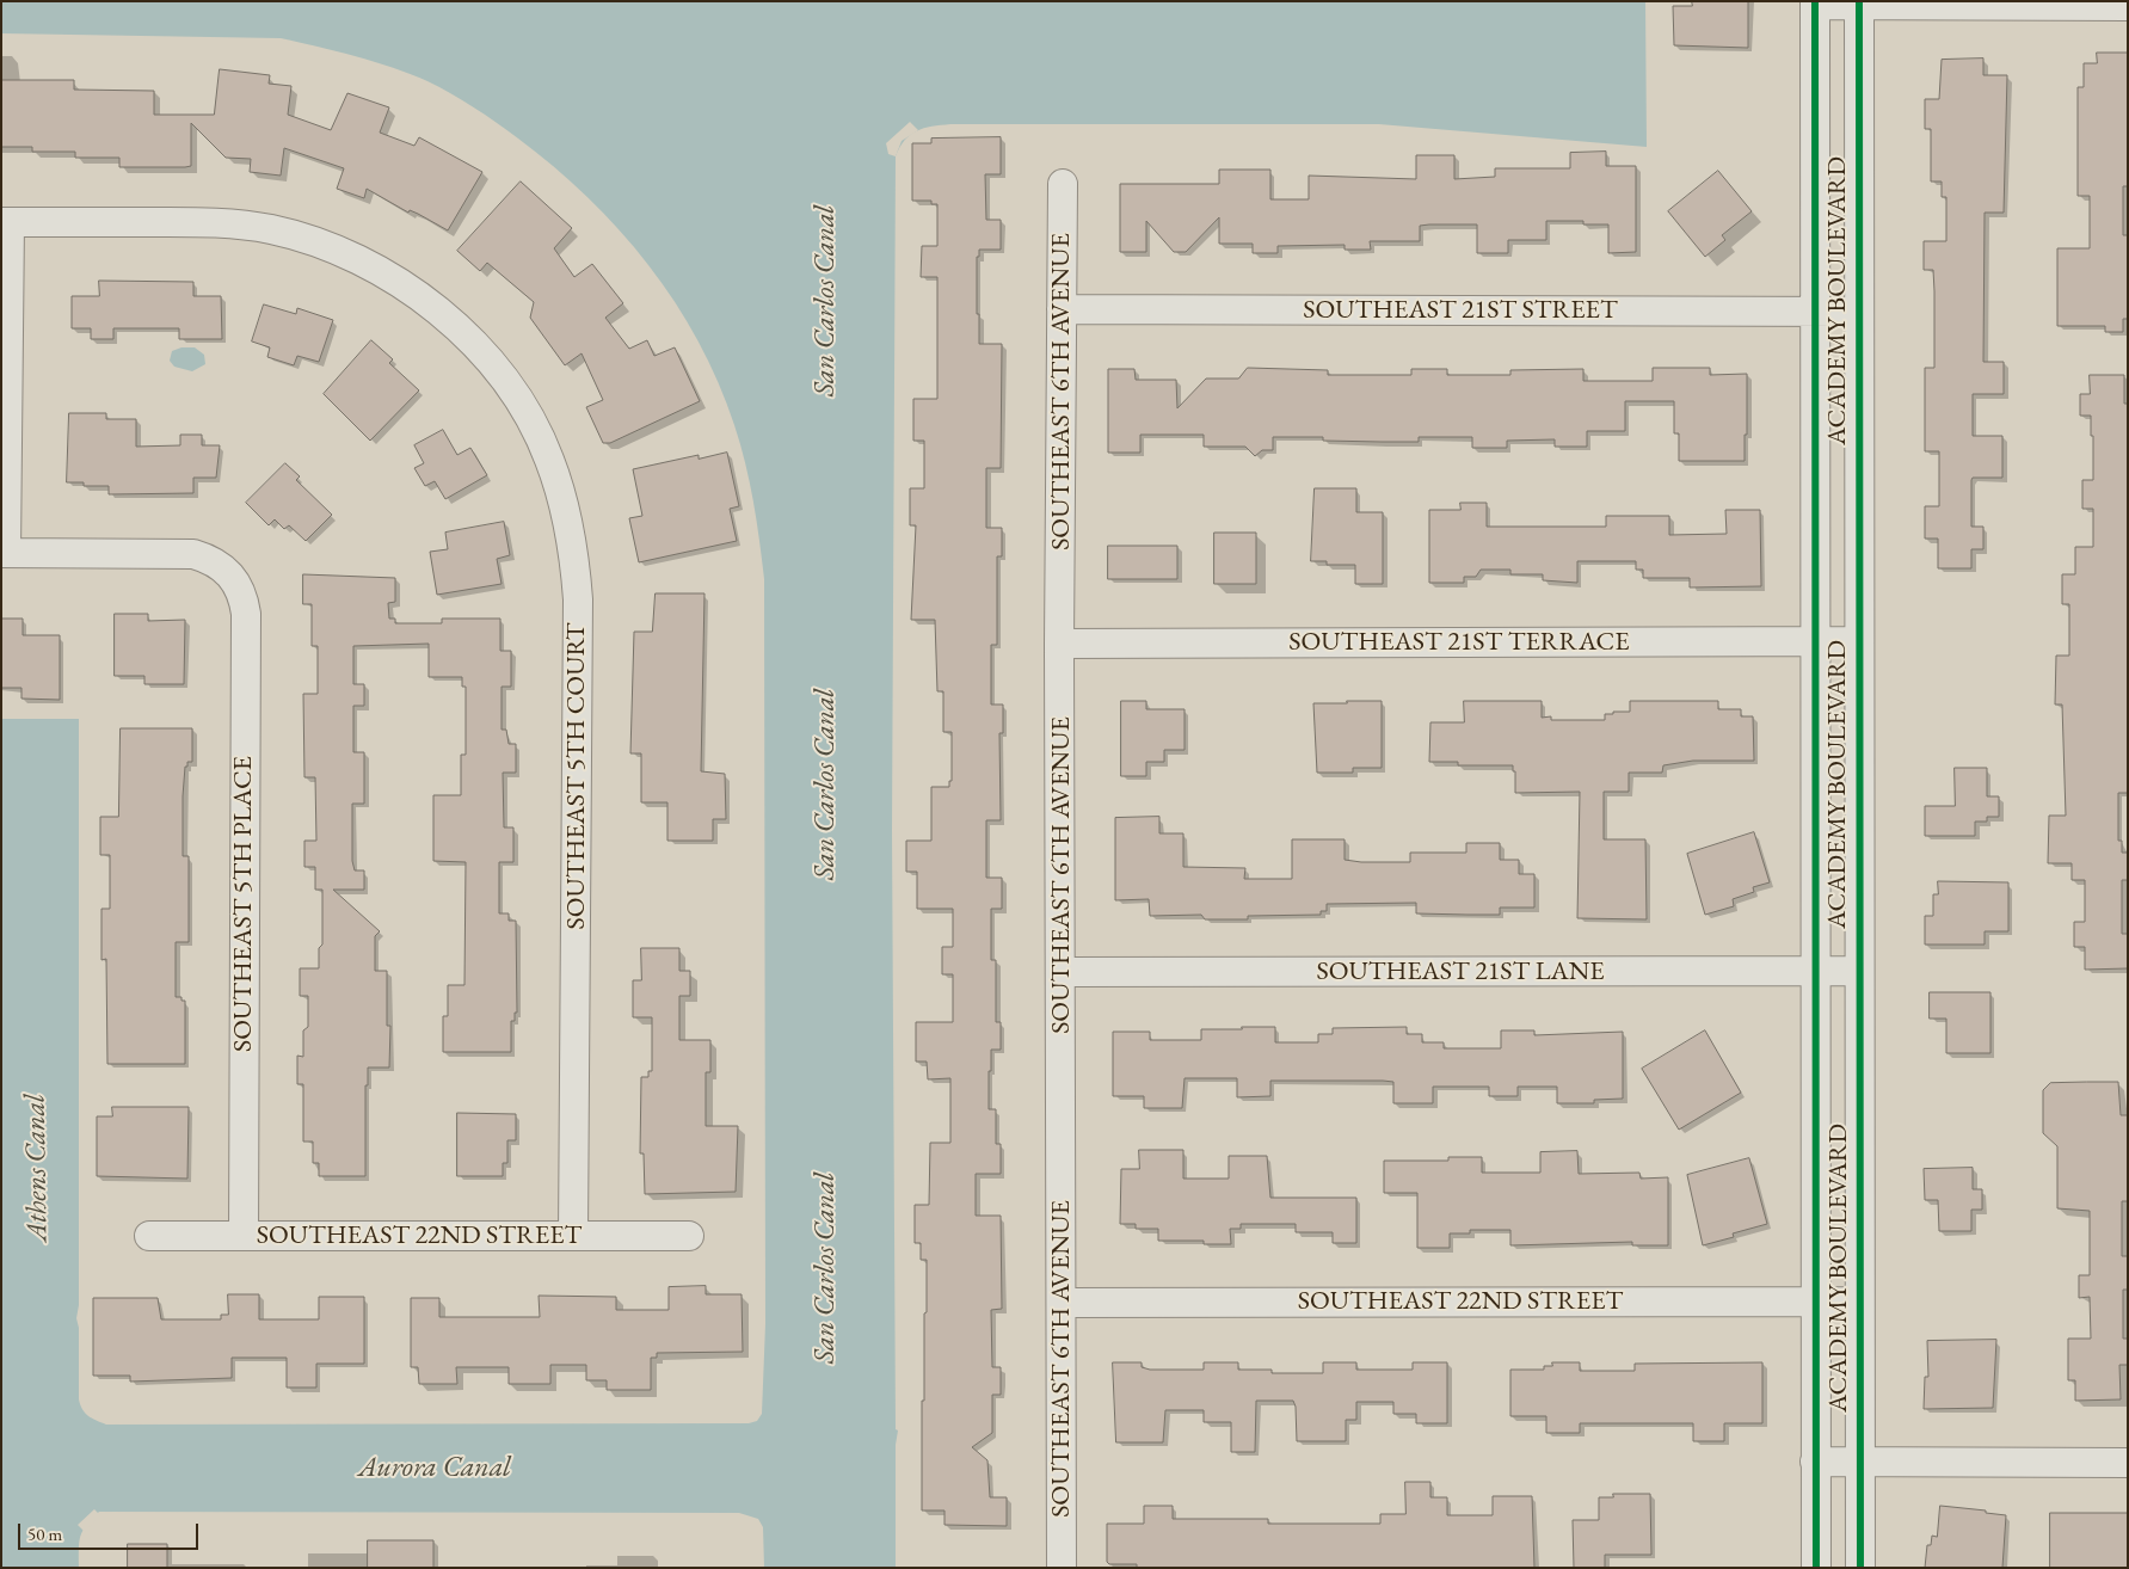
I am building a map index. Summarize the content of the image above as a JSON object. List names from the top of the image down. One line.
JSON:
{"streets":{"street":["ACADEMY BOULEVARD","SOUTHEAST 21ST STREET","SOUTHEAST 6TH AVENUE","SOUTHEAST 21ST TERRACE","SOUTHEAST 5TH COURT","SOUTHEAST 5TH PLACE","SOUTHEAST 21ST LANE","SOUTHEAST 22ND STREET"]},"crossings":[["ACADEMY BOULEVARD","SOUTHEAST 21ST STREET"],["ACADEMY BOULEVARD","SOUTHEAST 21ST TERRACE"],["ACADEMY BOULEVARD","SOUTHEAST 21ST LANE"],["ACADEMY BOULEVARD","SOUTHEAST 22ND STREET"],["SOUTHEAST 21ST STREET","SOUTHEAST 6TH AVENUE"],["SOUTHEAST 6TH AVENUE","SOUTHEAST 21ST TERRACE"],["SOUTHEAST 6TH AVENUE","SOUTHEAST 21ST LANE"],["SOUTHEAST 6TH AVENUE","SOUTHEAST 22ND STREET"],["SOUTHEAST 5TH COURT","SOUTHEAST 22ND STREET"],["SOUTHEAST 5TH PLACE","SOUTHEAST 22ND STREET"]],"water":["San Carlos Canal","Athens Canal","Aurora Canal"],"scale_bar":"50 m"}
